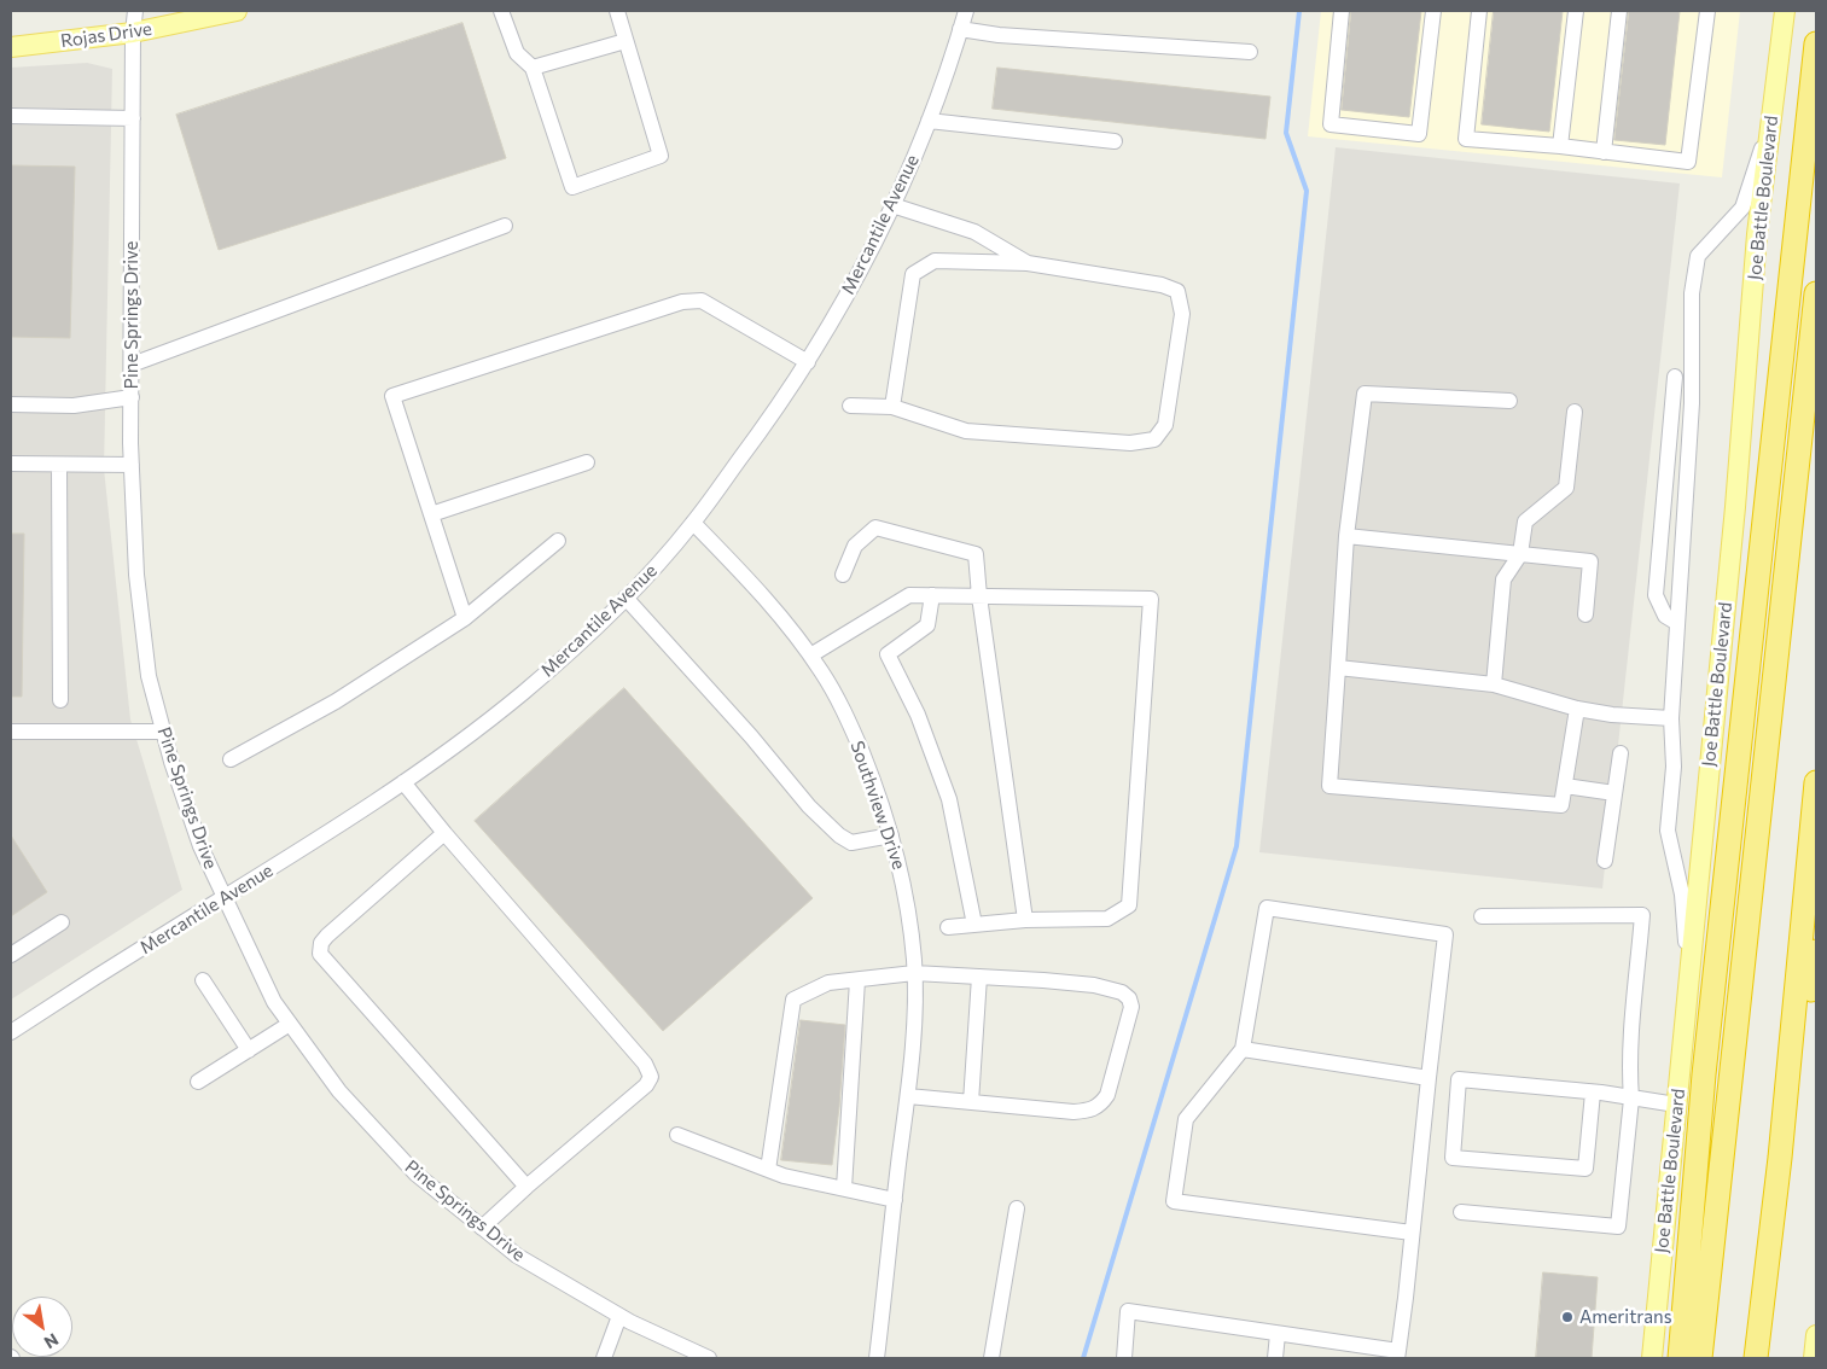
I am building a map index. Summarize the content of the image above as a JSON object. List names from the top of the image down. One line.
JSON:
{"streets":{"main road":["Rojas Drive","Joe Battle Boulevard"],"street":["Mercantile Avenue","Pine Springs Drive","Southview Drive"]},"crossings":[["Rojas Drive","Pine Springs Drive"],["Mercantile Avenue","Pine Springs Drive"],["Mercantile Avenue","Southview Drive"]],"places":["Ameritrans"],"north":"bottom right"}
